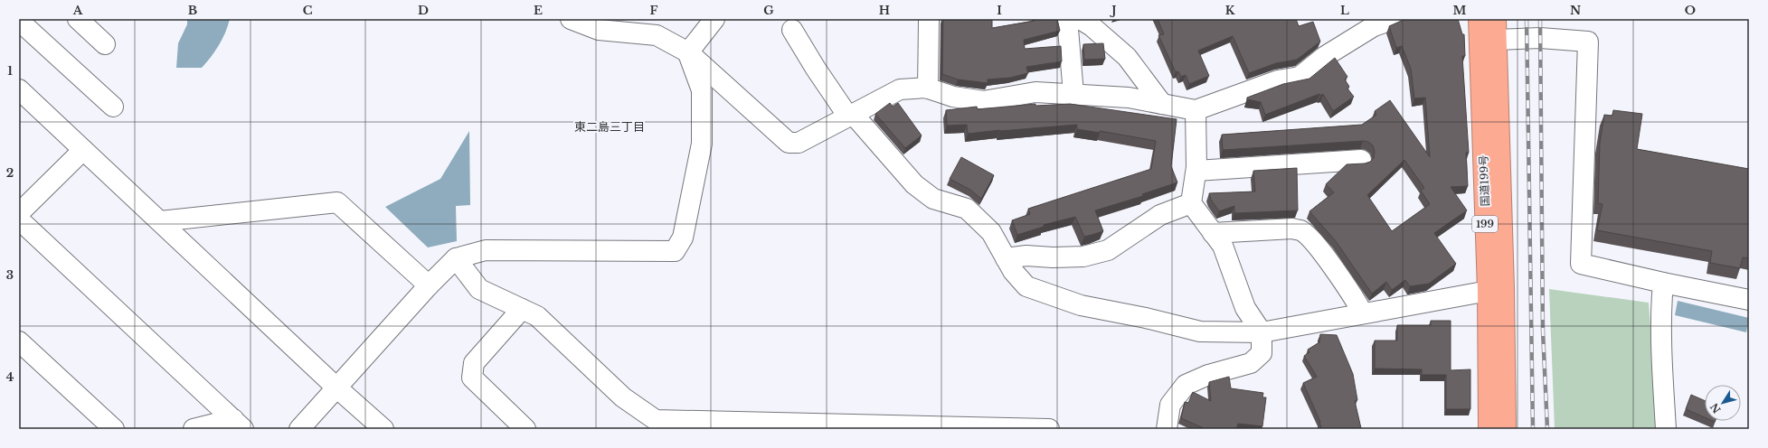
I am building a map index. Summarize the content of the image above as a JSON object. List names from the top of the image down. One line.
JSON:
{"streets":{"highway":["国道199号","199"]},"districts":["東二島三丁目"],"north":"bottom left","grid":{"columns":["A","B","C","D","E","F","G","H","I","J","K","L","M","N","O"],"rows":["1","2","3","4"]}}
